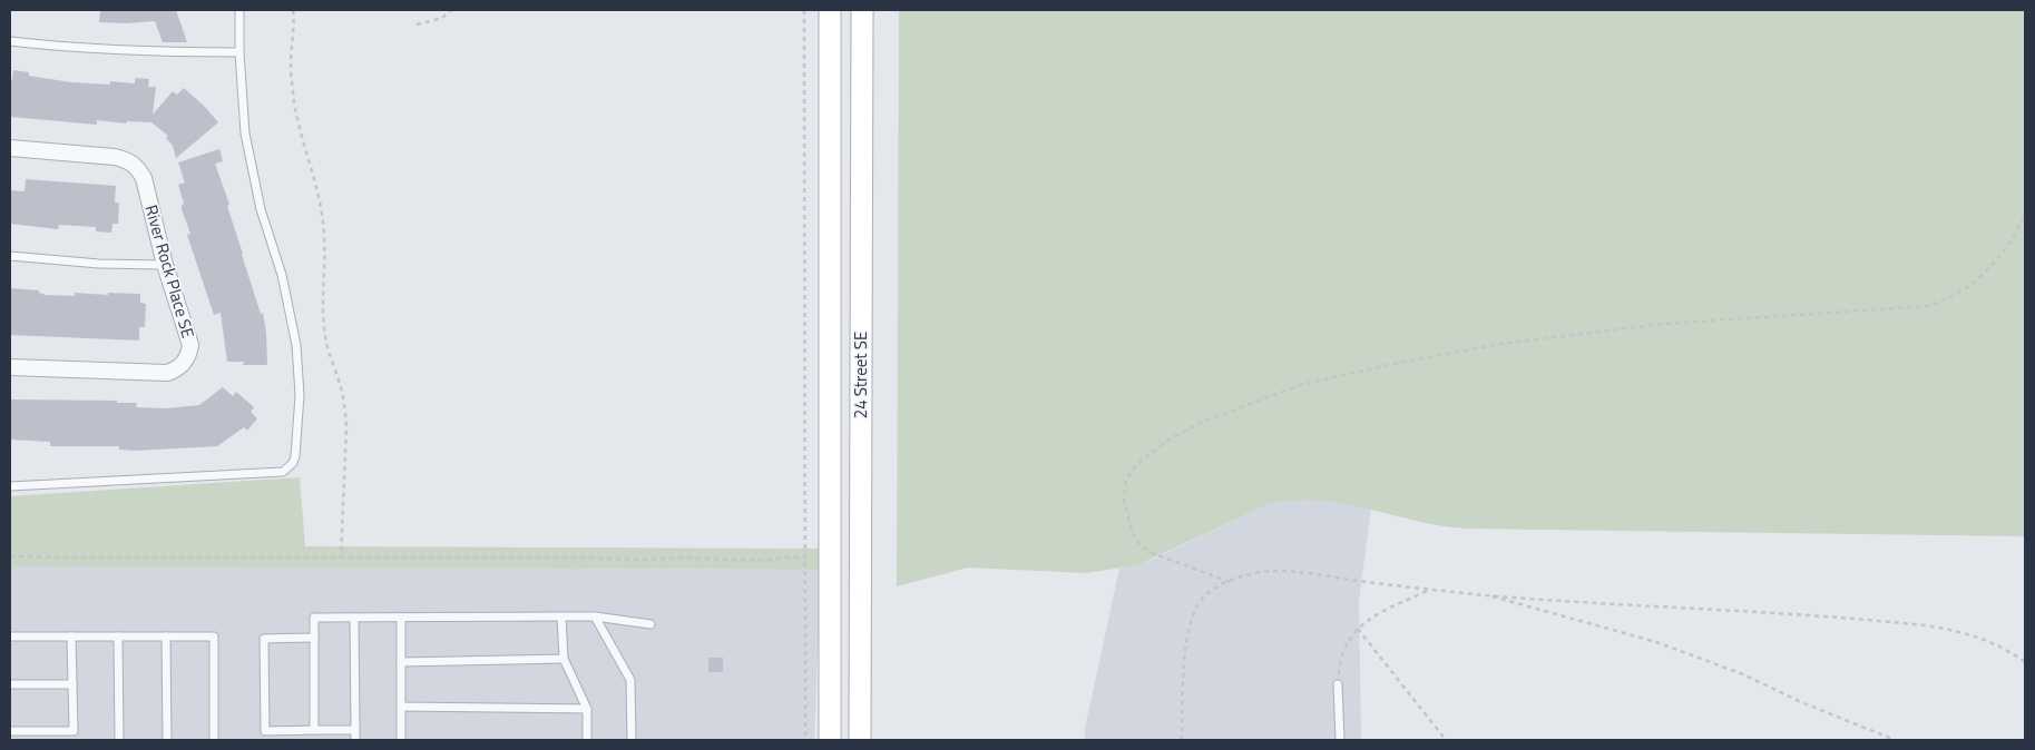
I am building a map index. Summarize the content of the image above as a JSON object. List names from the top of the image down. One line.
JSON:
{"streets":{"main road":["24 Street SE"],"street":["River Rock Place SE"]}}
